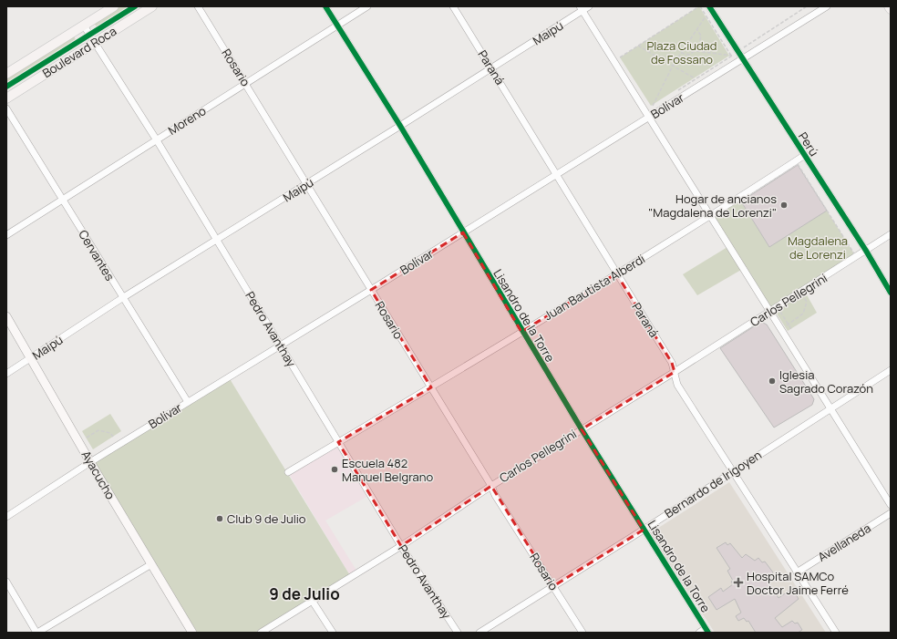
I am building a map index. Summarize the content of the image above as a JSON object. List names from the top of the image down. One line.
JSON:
{"streets":{"main road":["Boulevard Roca"],"street":["Maipú","Rosario","Paraná","Bolívar","Moreno","Perú","Cervantes","Juan Bautista Alberdi","Carlos Pellegrini","Lisandro de la Torre","Pedro Avanthay","Ayacucho","Bernardo de Irigoyen","Avellaneda"]},"crossings":[["Maipú","Rosario"],["Maipú","Paraná"],["Maipú","Cervantes"],["Maipú","Lisandro de la Torre"],["Maipú","Pedro Avanthay"],["Maipú","Ayacucho"],["Boulevard Roca","Pedro Avanthay"],["Rosario","Bolívar"],["Rosario","Moreno"],["Rosario","Juan Bautista Alberdi"],["Rosario","Carlos Pellegrini"],["Rosario","Bernardo de Irigoyen"],["Paraná","Bolívar"],["Paraná","Juan Bautista Alberdi"],["Paraná","Carlos Pellegrini"],["Paraná","Bernardo de Irigoyen"],["Paraná","Avellaneda"],["Bolívar","Perú"],["Bolívar","Cervantes"],["Bolívar","Lisandro de la Torre"],["Bolívar","Pedro Avanthay"],["Bolívar","Ayacucho"],["Moreno","Cervantes"],["Moreno","Lisandro de la Torre"],["Moreno","Pedro Avanthay"],["Perú","Juan Bautista Alberdi"],["Perú","Carlos Pellegrini"],["Juan Bautista Alberdi","Lisandro de la Torre"],["Juan Bautista Alberdi","Pedro Avanthay"],["Carlos Pellegrini","Lisandro de la Torre"],["Carlos Pellegrini","Pedro Avanthay"],["Lisandro de la Torre","Bernardo de Irigoyen"]],"districts":["9 de Julio"],"parks":["Plaza Ciudad de Fossano","Magdalena de Lorenzi"],"places":{"other":["Hogar de ancianos \"Magdalena de Lorenzi\"","Iglesia Sagrado Corazón","Escuela 482 Manuel Belgrano","Club 9 de Julio"],"health":["Hospital SAMCo Doctor Jaime Ferré"]}}
